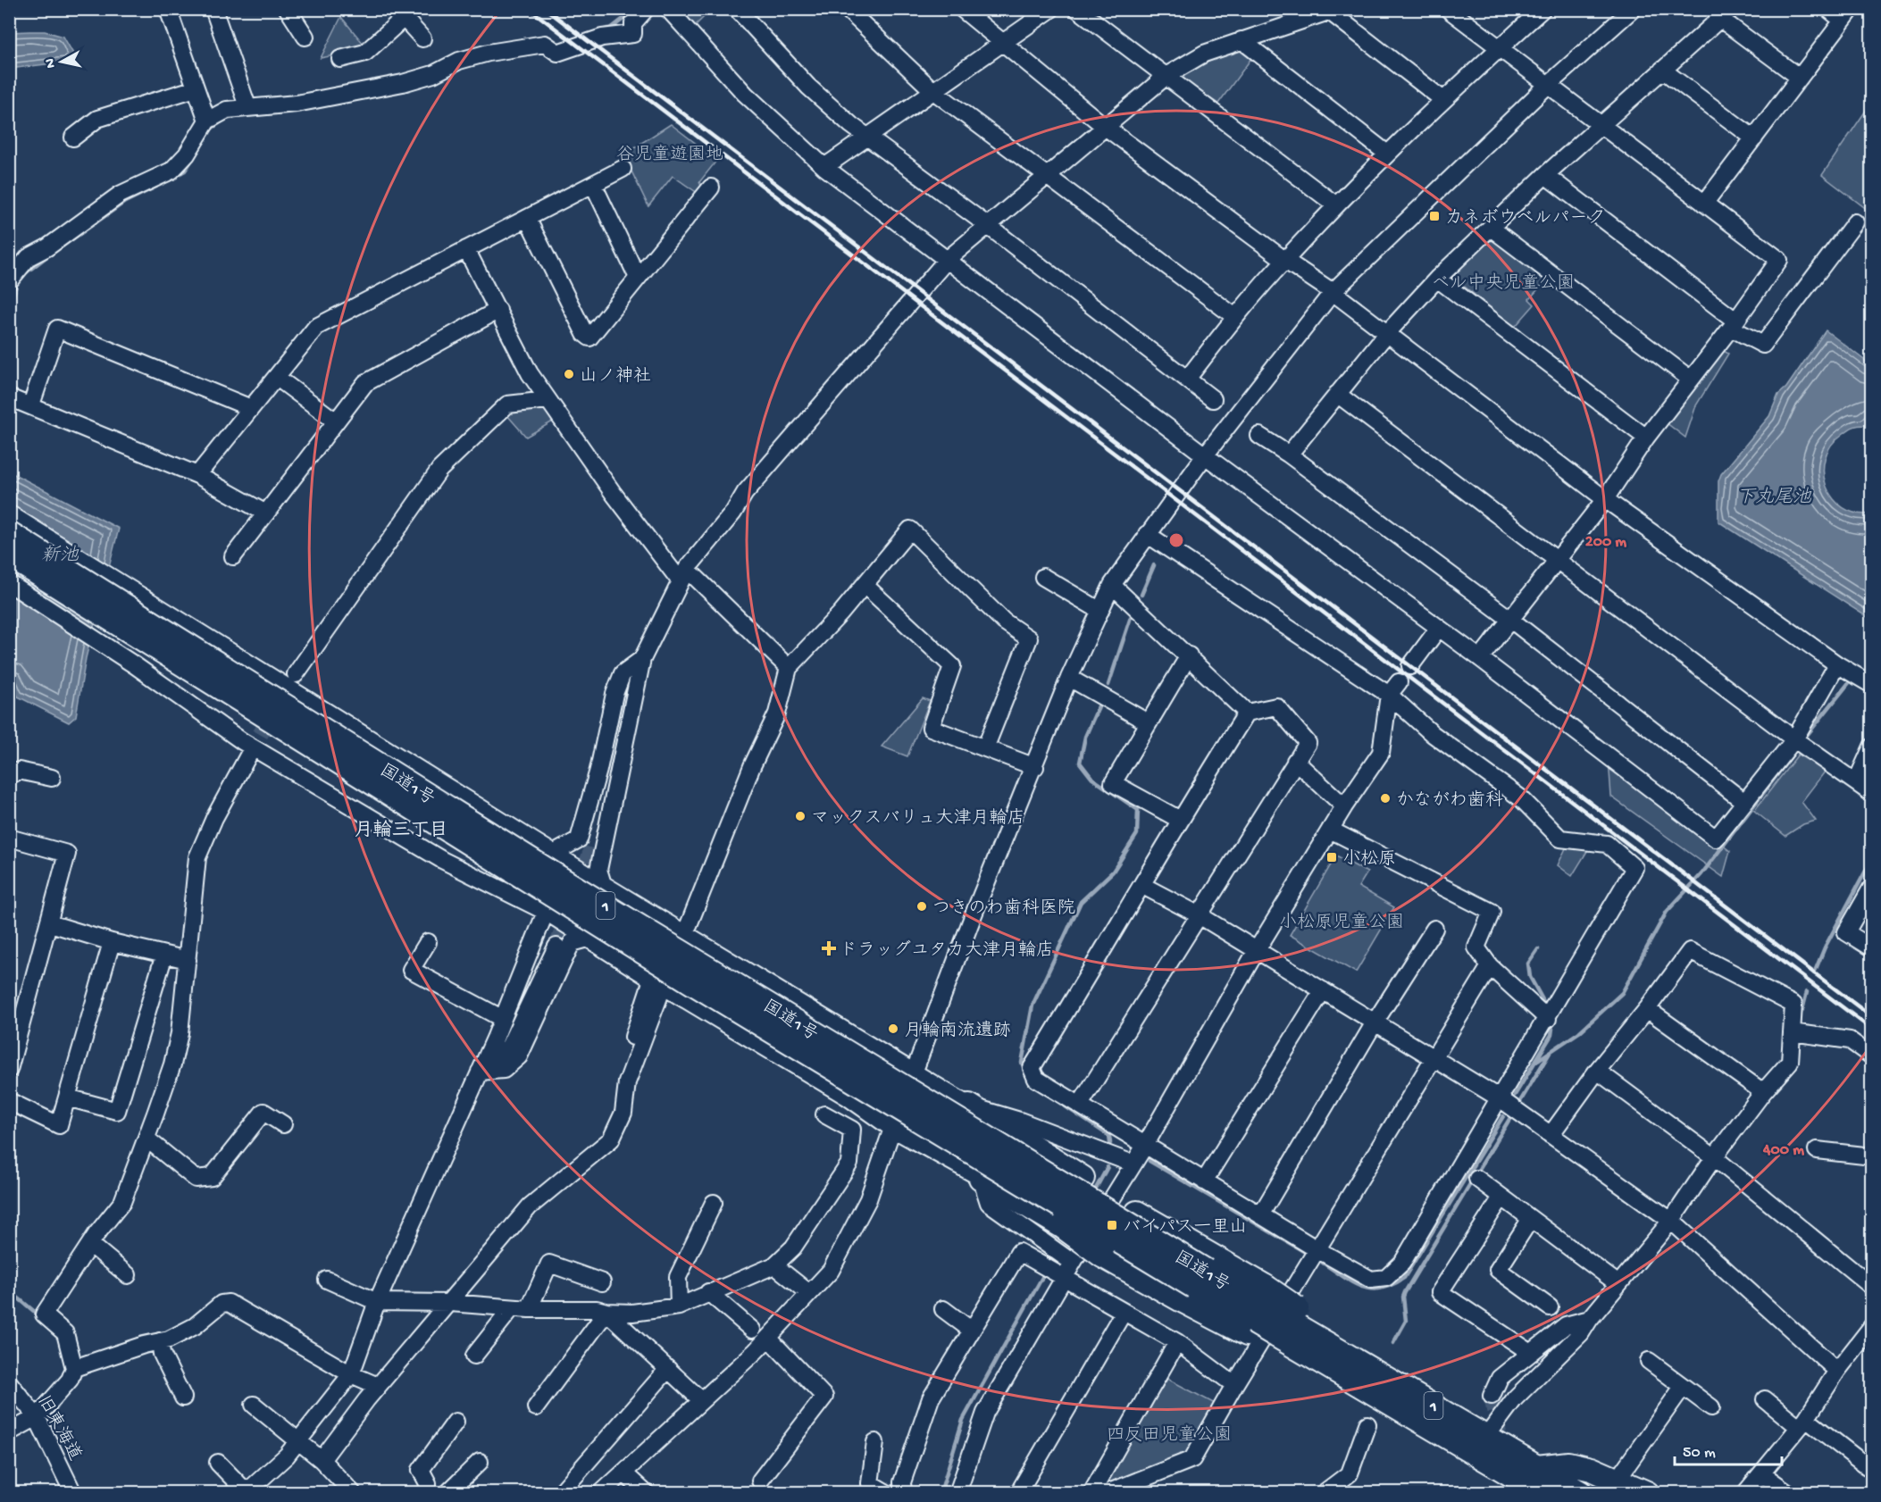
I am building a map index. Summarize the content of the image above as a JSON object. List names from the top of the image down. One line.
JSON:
{"streets":{"highway":["国道1号","1"],"street":["旧東海道"]},"districts":["月輪三丁目"],"water":["下丸尾池","新池"],"parks":["谷児童遊園地","ベル中央児童公園","小松原児童公園","四反田児童公園"],"places":{"transit":["カネボウベルパーク","小松原","バイパス一里山"],"other":["山ノ神社","かながわ歯科","マックスバリュ大津月輪店","つきのわ歯科医院","月輪南流遺跡"],"health":["ドラッグユタカ大津月輪店"]},"scale_bar":"50 m","north":"left","rings":["200 m","400 m"]}
